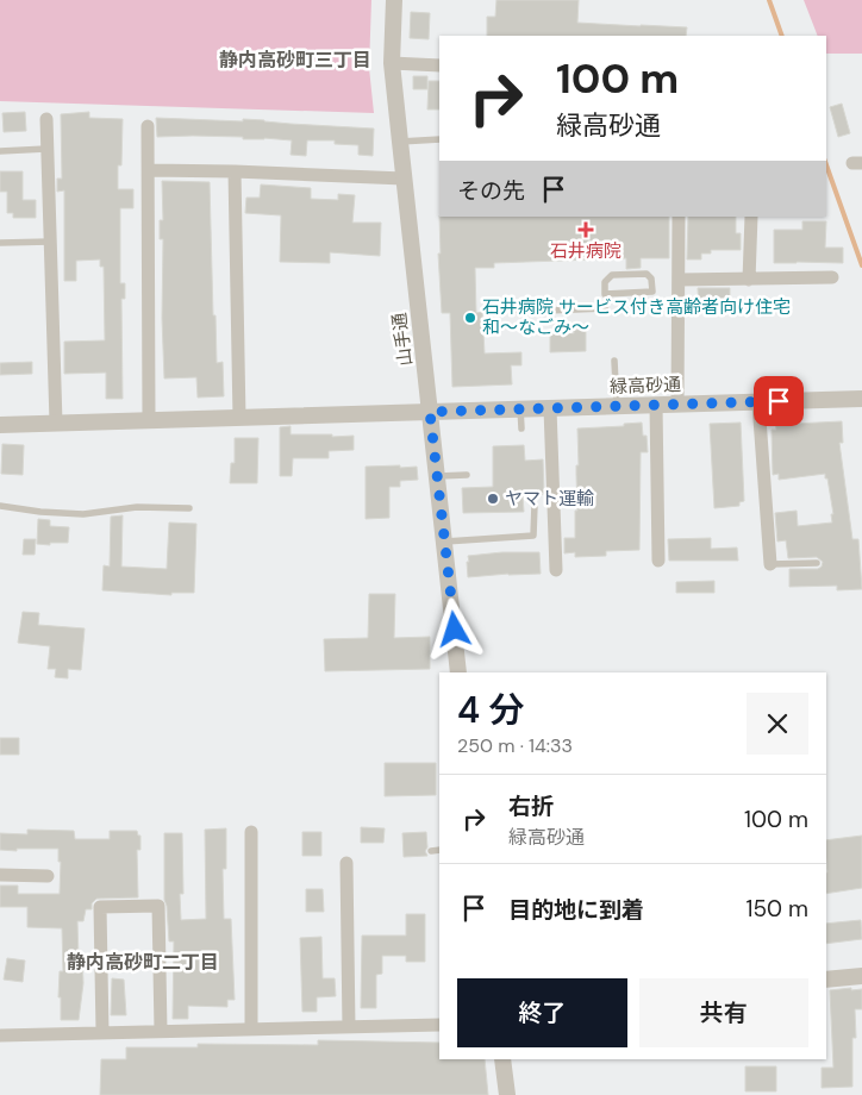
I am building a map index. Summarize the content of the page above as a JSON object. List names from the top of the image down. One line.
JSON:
{"streets":{"street":["山手通","緑高砂通"]},"crossings":[["山手通","緑高砂通"]],"districts":["静内高砂町三丁目","静内高砂町二丁目"],"places":{"health":["石井病院"],"other":["石井病院 サービス付き高齢者向け住宅 和～なごみ～","ヤマト運輸"]},"page":{"turn":["100 m","緑高砂通"],"then":"その先","heading":["4 分","250 m · 14:33"],"list":[{"name":"右折","note":"緑高砂通","value":"100 m"},{"name":"目的地に到着","value":"150 m"}],"buttons":["終了","共有"]}}
